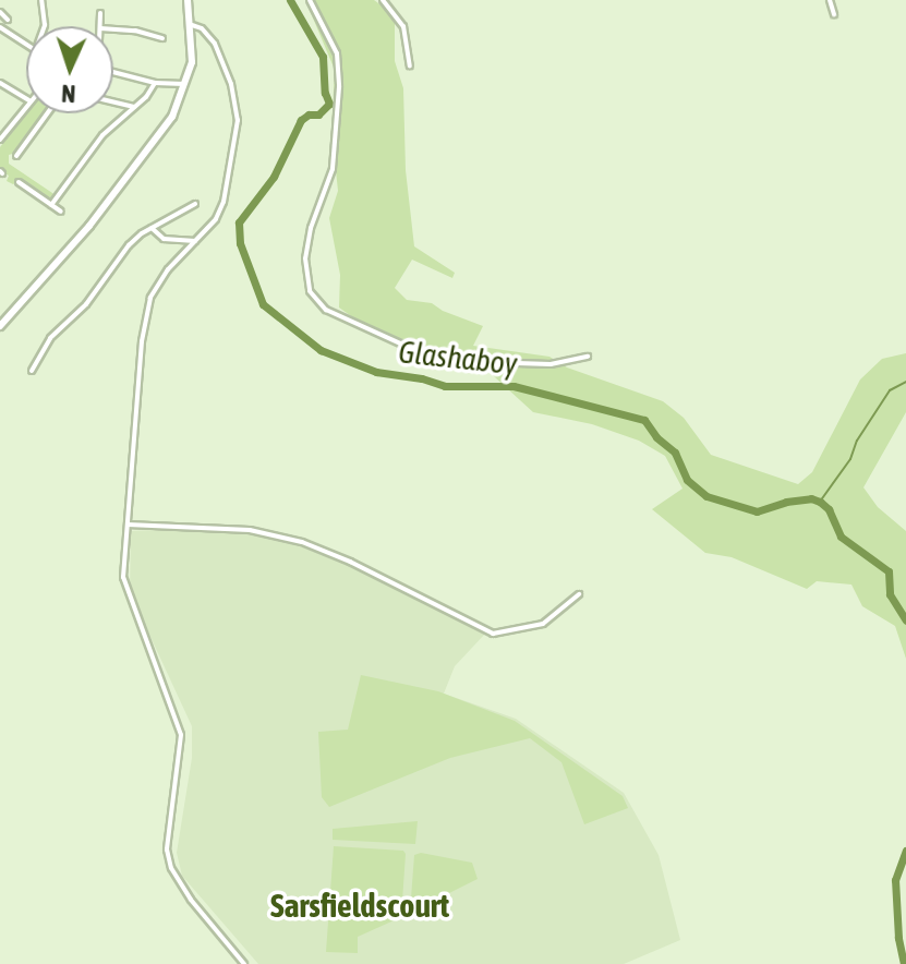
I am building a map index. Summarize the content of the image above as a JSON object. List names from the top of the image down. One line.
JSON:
{"districts":["Sarsfieldscourt"],"water":["Glashaboy"],"north":"bottom"}
